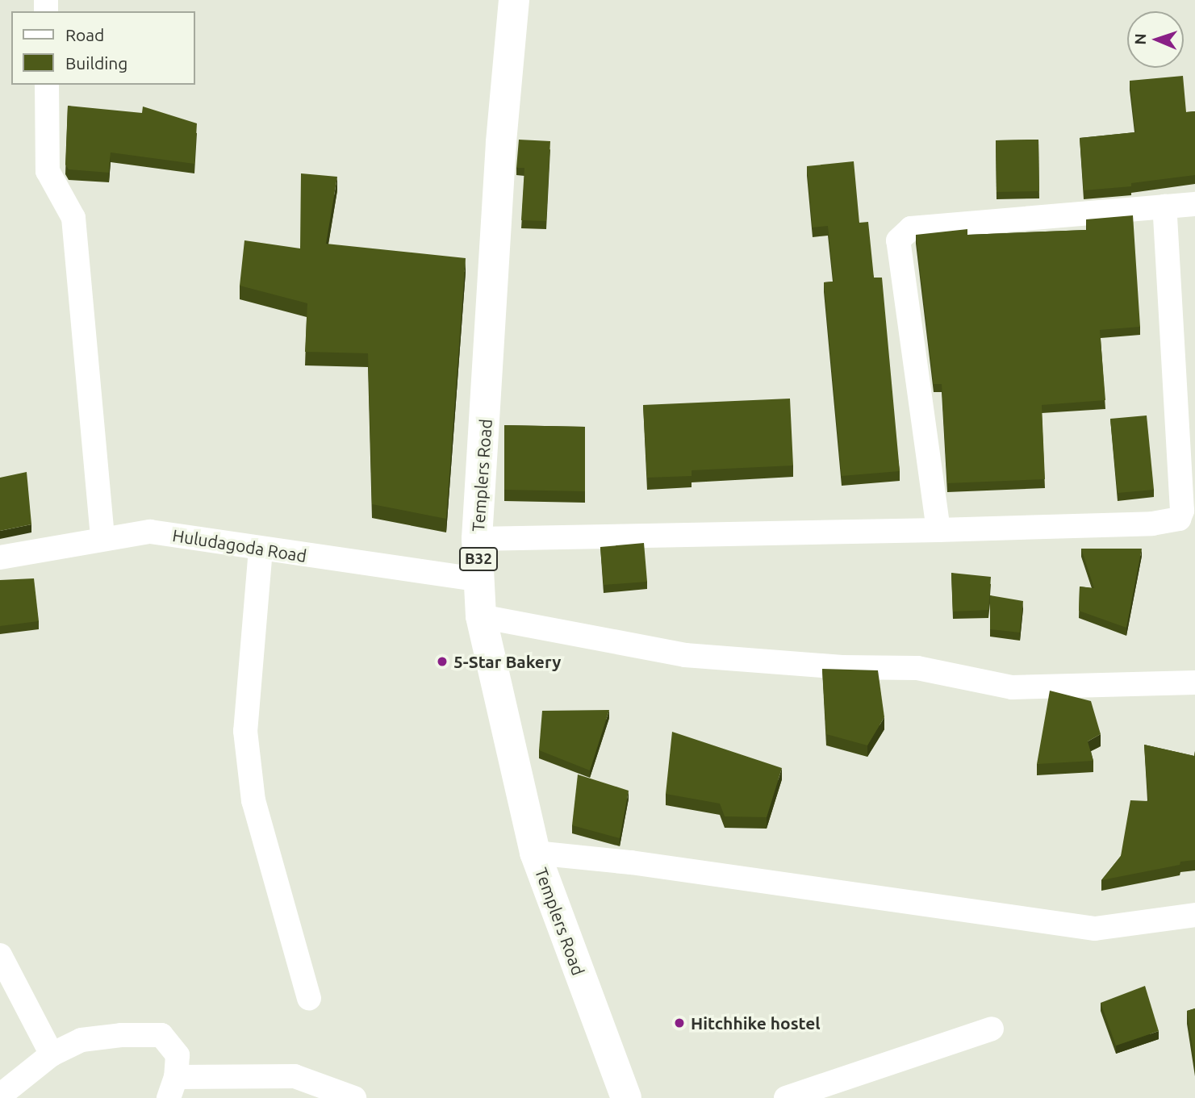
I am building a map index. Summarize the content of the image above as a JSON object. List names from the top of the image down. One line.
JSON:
{"streets":{"main road":["Templers Road","B32"],"street":["Huludagoda Road"]},"crossings":[["Templers Road","Huludagoda Road"]],"places":["5-Star Bakery","Hitchhike hostel"],"legend":["Road","Building"],"north":"left"}
